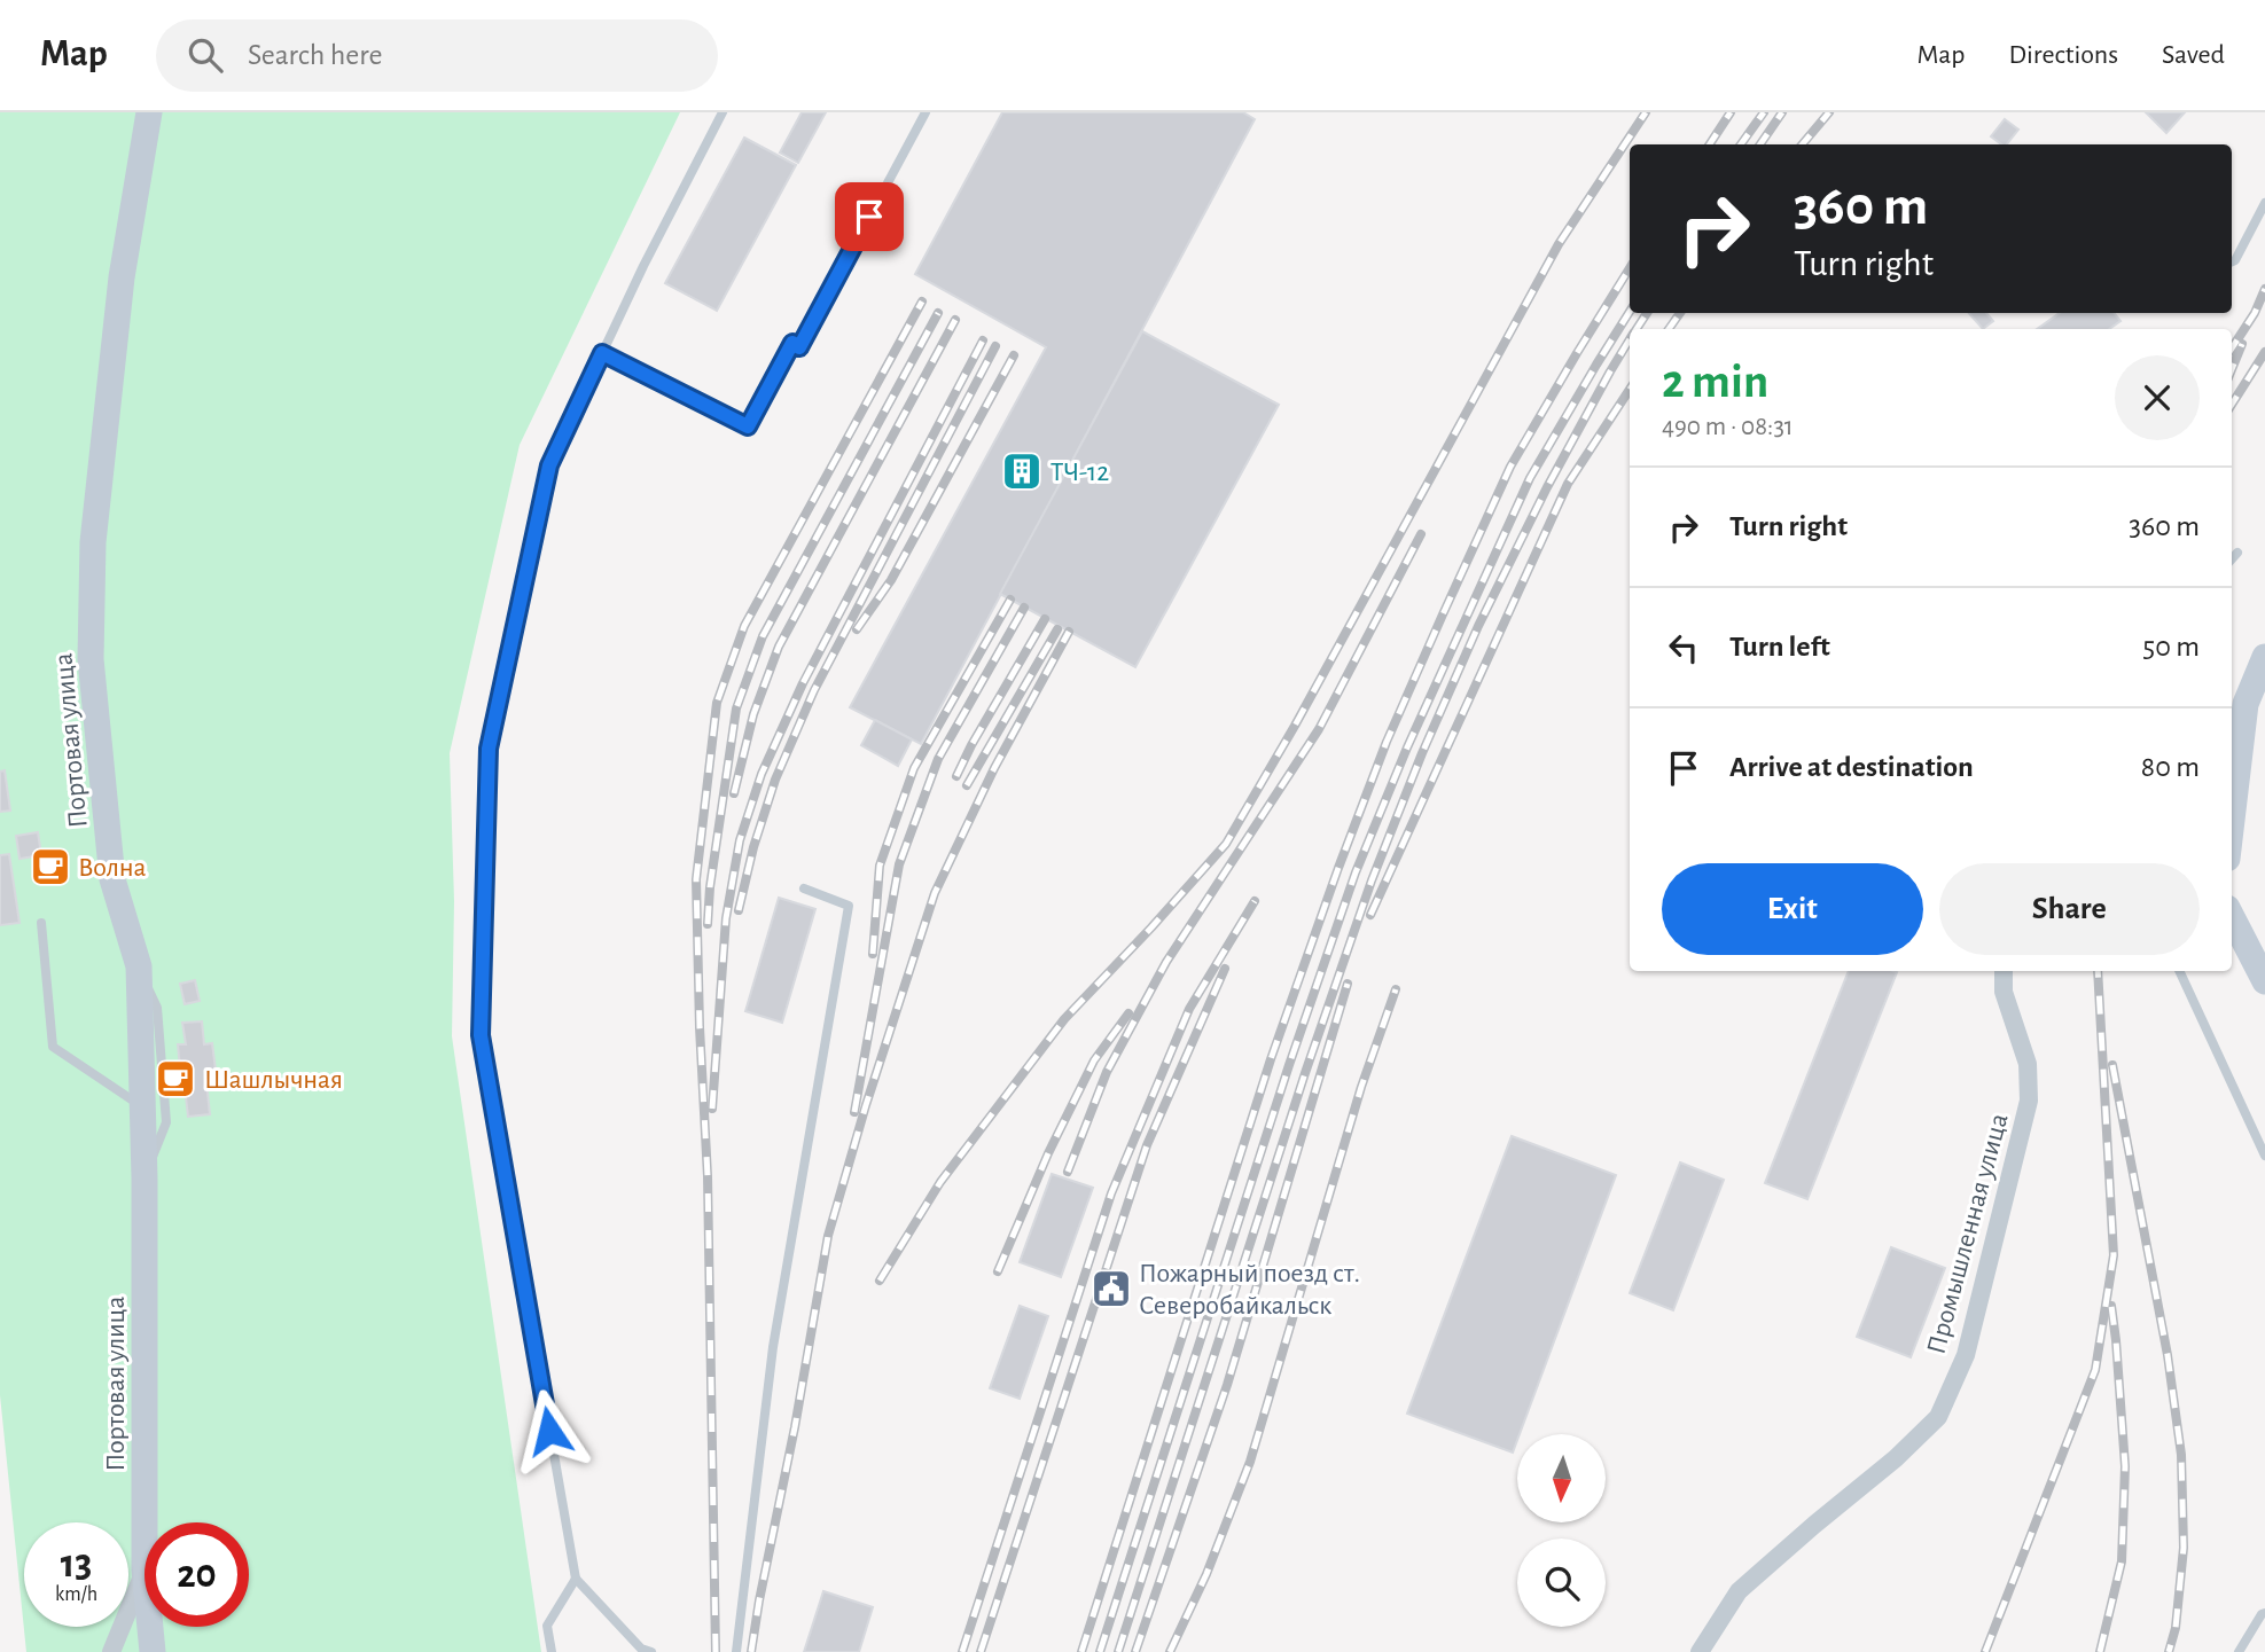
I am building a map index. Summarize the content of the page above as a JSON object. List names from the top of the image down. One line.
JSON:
{"streets":{"main road":["Портовая улица"],"street":["Промышленная улица"]},"places":{"building":["ТЧ-12"],"cafe":["Волна","Шашлычная"],"public building":["Пожарный поезд ст. Северобайкальск"]},"north":"bottom","page":{"header":"Map","search":"Search here","nav":["Map","Directions","Saved"],"turn":["360 m","Turn right"],"heading":["2 min","490 m · 08:31"],"list":[{"name":"Turn right","value":"360 m"},{"name":"Turn left","value":"50 m"},{"name":"Arrive at destination","value":"80 m"}],"buttons":["Exit","Share"],"speed":"13 km/h","limit":"20"}}
